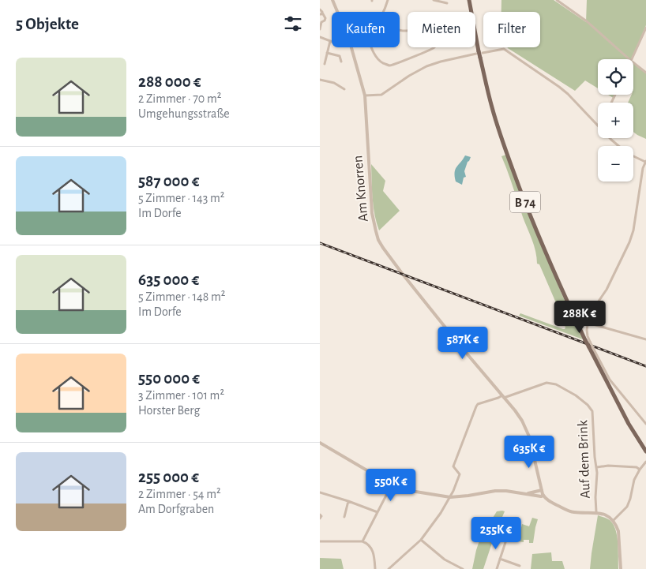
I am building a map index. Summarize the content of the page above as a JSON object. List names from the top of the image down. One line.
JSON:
{"streets":{"main road":["B 74"],"street":["Am Knorren","Auf dem Brink"]},"crossings":[["Am Knorren","Auf dem Brink"]],"page":{"heading":"5 Objekte","chip":["Kaufen","Mieten","Filter"],"list":[{"name":"288 000 €","note":"2 Zimmer · 70 m² · Umgehungsstraße"},{"name":"587 000 €","note":"5 Zimmer · 143 m² · Im Dorfe"},{"name":"635 000 €","note":"5 Zimmer · 148 m² · Im Dorfe"},{"name":"550 000 €","note":"3 Zimmer · 101 m² · Horster Berg"},{"name":"255 000 €","note":"2 Zimmer · 54 m² · Am Dorfgraben"}],"map_buttons":["+","−"],"price":["288K €","587K €","635K €","550K €","255K €"]}}
